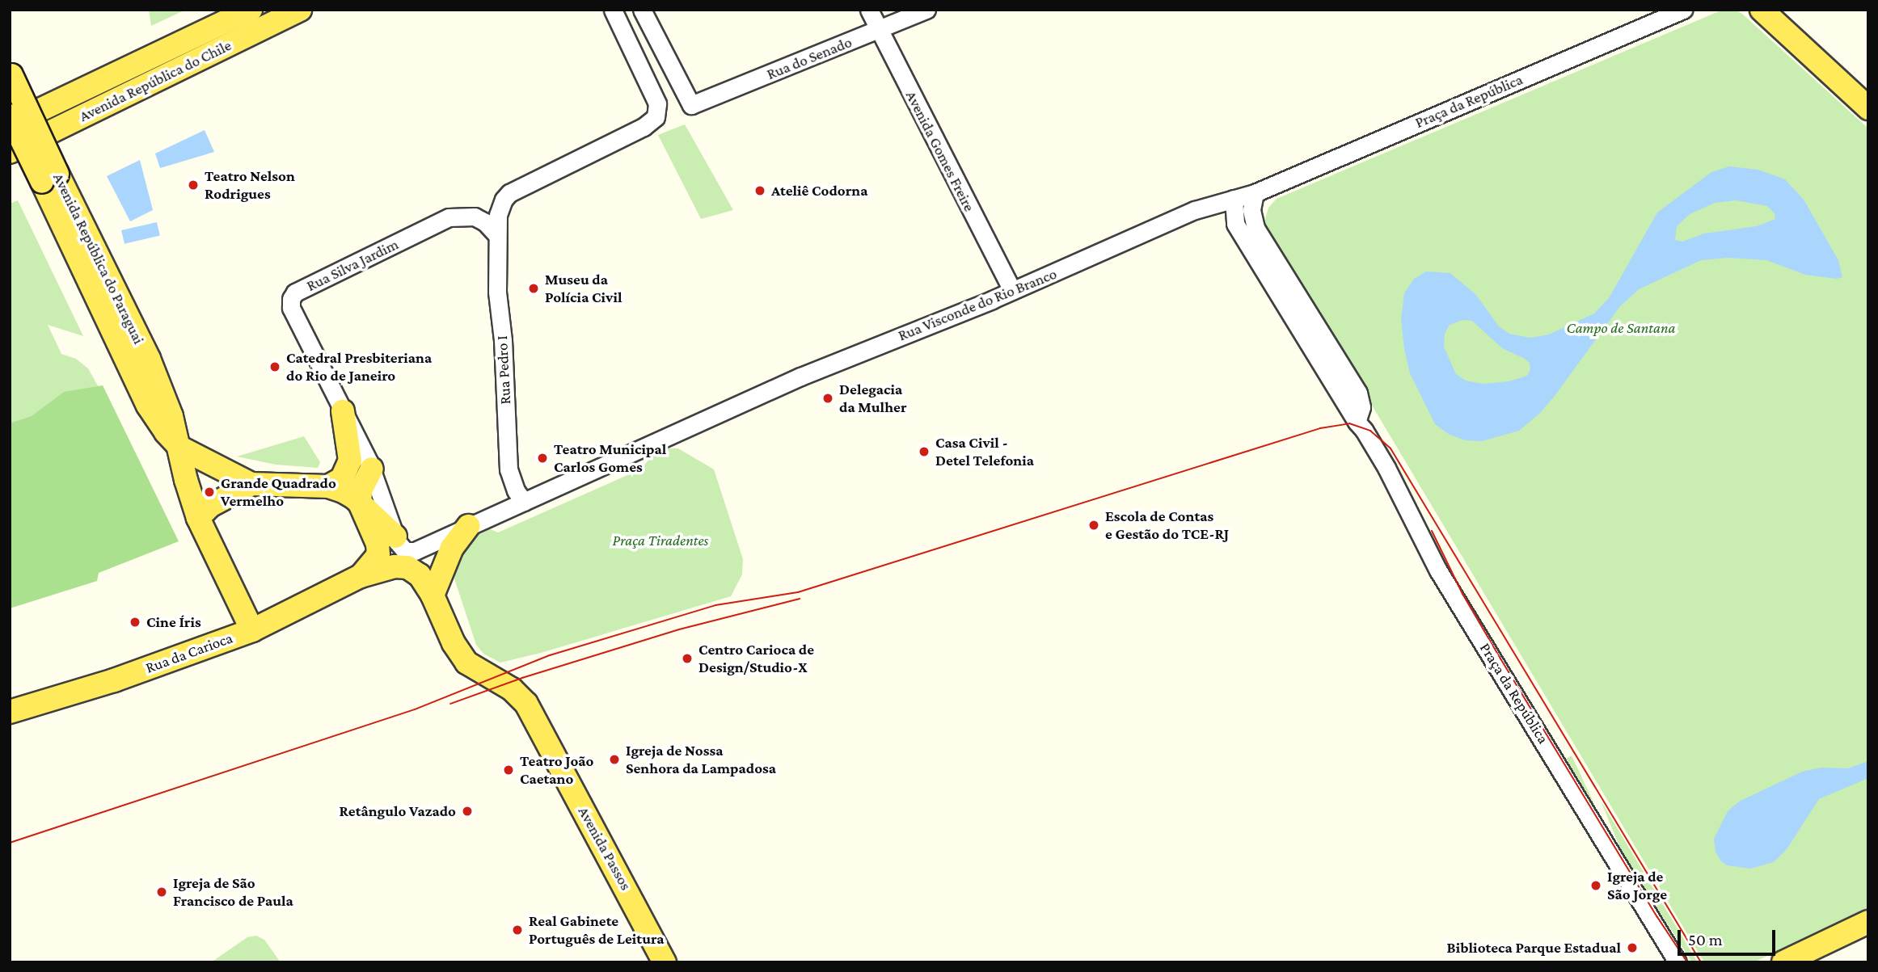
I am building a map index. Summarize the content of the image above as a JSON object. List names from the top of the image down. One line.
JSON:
{"streets":{"main road":["Avenida República do Chile","Avenida República do Paraguai","Rua da Carioca","Avenida Passos"],"street":["Rua do Senado","Praça da República","Avenida Gomes Freire","Rua Silva Jardim","Rua Visconde do Rio Branco","Rua Pedro I"]},"crossings":[["Rua do Senado","Avenida Gomes Freire"],["Praça da República","Rua Visconde do Rio Branco"],["Avenida Gomes Freire","Rua Visconde do Rio Branco"],["Rua Silva Jardim","Rua Pedro I"],["Rua Visconde do Rio Branco","Rua Pedro I"],["Rua da Carioca","Avenida Passos"]],"parks":["Campo de Santana","Praça Tiradentes"],"places":["Teatro Nelson Rodrigues","Ateliê Codorna","Museu da Polícia Civil","Catedral Presbiteriana do Rio de Janeiro","Delegacia da Mulher","Casa Civil - Detel Telefonia","Teatro Municipal Carlos Gomes","Grande Quadrado Vermelho","Escola de Contas e Gestão do TCE-RJ","Cine Íris","Centro Carioca de Design/Studio-X","Igreja de Nossa Senhora da Lampadosa","Teatro João Caetano","Retângulo Vazado","Igreja de São Jorge","Igreja de São Francisco de Paula","Real Gabinete Português de Leitura","Biblioteca Parque Estadual"],"scale_bar":"50 m"}
